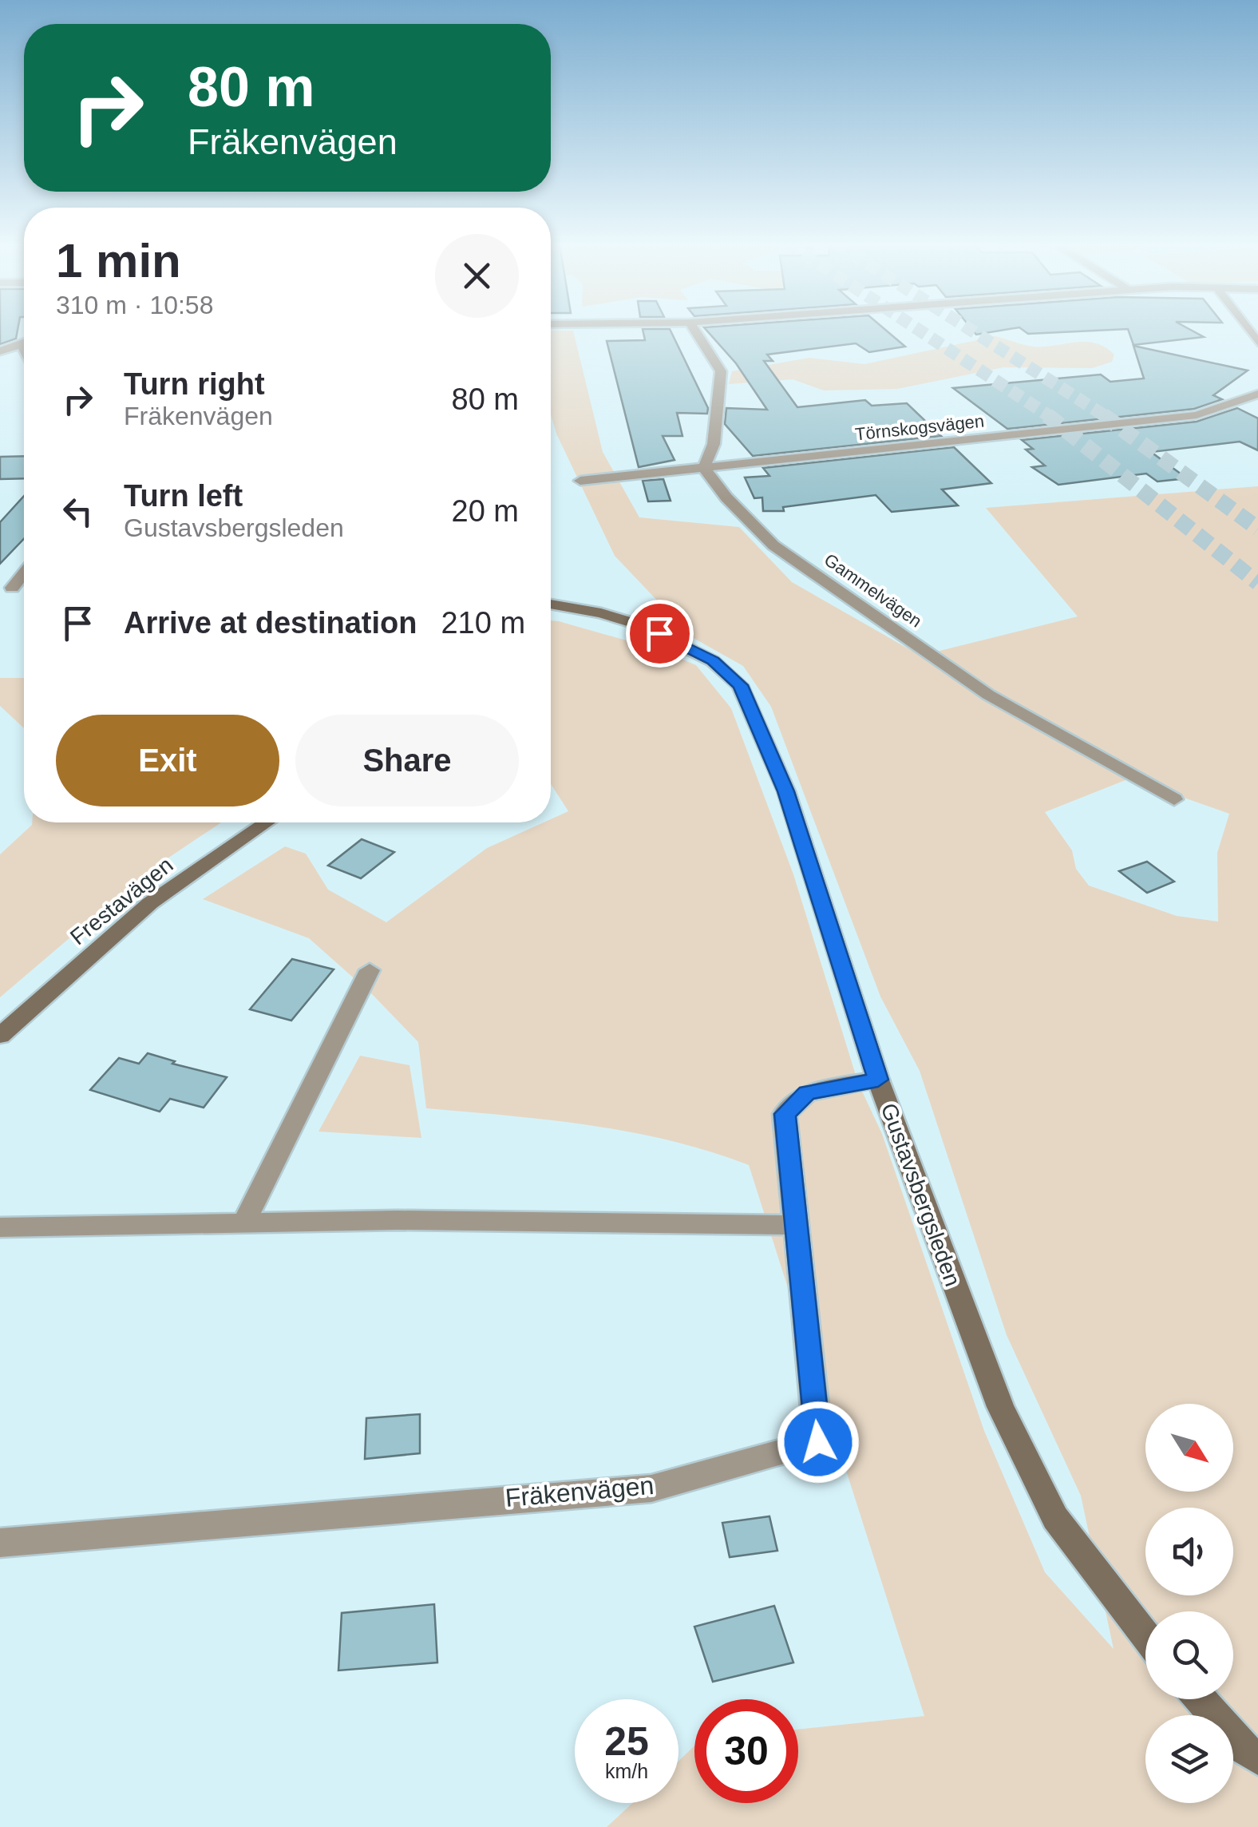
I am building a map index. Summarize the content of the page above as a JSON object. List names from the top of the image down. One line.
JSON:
{"streets":{"street":["Törnskogsvägen","Gammelvägen","Frestavägen","Gustavsbergsleden","Fräkenvägen"]},"crossings":[["Törnskogsvägen","Gammelvägen"],["Gustavsbergsleden","Fräkenvägen"]],"north":"bottom right","page":{"turn":["80 m","Fräkenvägen"],"heading":["1 min","310 m · 10:58"],"list":[{"name":"Turn right","note":"Fräkenvägen","value":"80 m"},{"name":"Turn left","note":"Gustavsbergsleden","value":"20 m"},{"name":"Arrive at destination","value":"210 m"}],"buttons":["Exit","Share"],"speed":"25 km/h","limit":"30"}}
